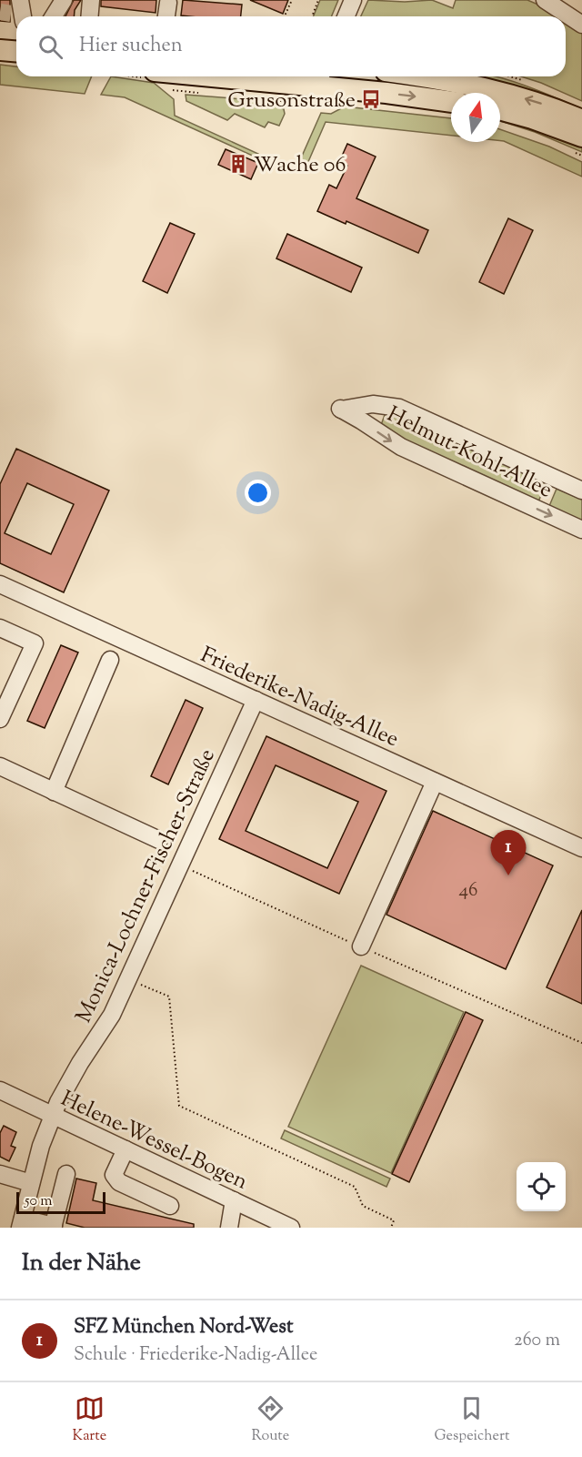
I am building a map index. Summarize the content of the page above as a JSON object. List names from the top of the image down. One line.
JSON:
{"streets":{"street":["Helmut-Kohl-Allee","Friederike-Nadig-Allee","Monica-Lochner-Fischer-Straße","Helene-Wessel-Bogen"]},"crossings":[["Friederike-Nadig-Allee","Monica-Lochner-Fischer-Straße"],["Monica-Lochner-Fischer-Straße","Helene-Wessel-Bogen"]],"places":{"bus stop":["Grusonstraße"],"building":["Wache 06"]},"house_numbers":["46"],"scale_bar":"50 m","north":"top","page":{"search":"Hier suchen","pins":"1","scale":"50 m","heading":"In der Nähe","list":[{"mark":"1","name":"SFZ München Nord-West","note":"Schule · Friederike-Nadig-Allee","value":"260 m"}],"nav":["Karte","Route","Gespeichert"]}}
